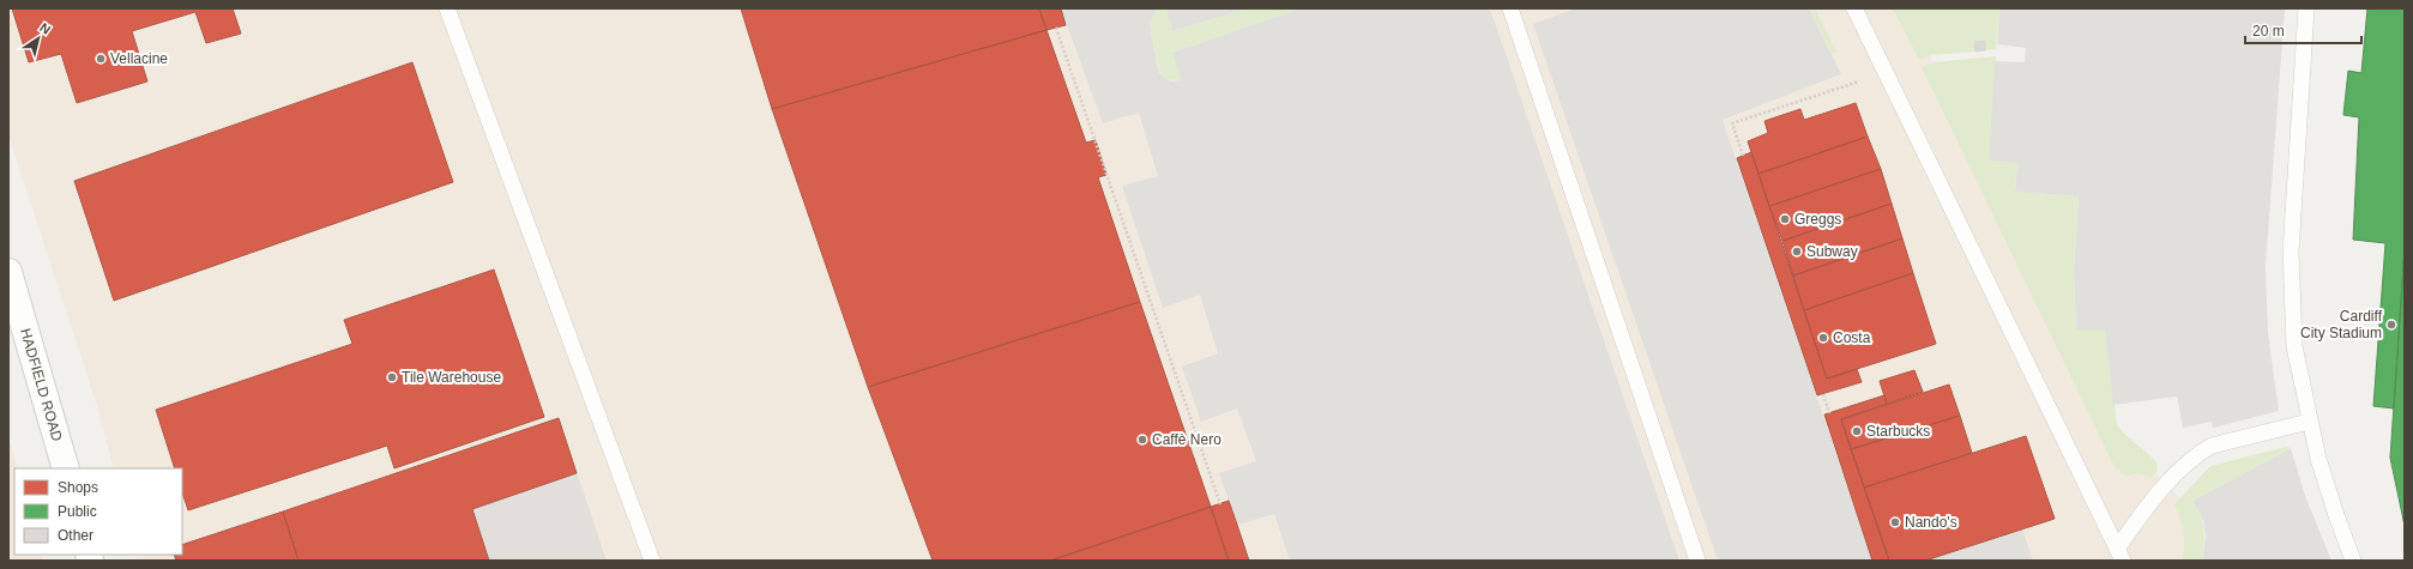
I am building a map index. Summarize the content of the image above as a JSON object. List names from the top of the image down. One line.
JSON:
{"streets":{"street":["HADFIELD ROAD"]},"places":["Vellacine","Greggs","Subway","Cardiff City Stadium","Costa","Tile Warehouse","Starbucks","Caffè Nero","Nando's"],"legend":["Shops","Public","Other"],"scale_bar":"20 m","north":"top right"}
